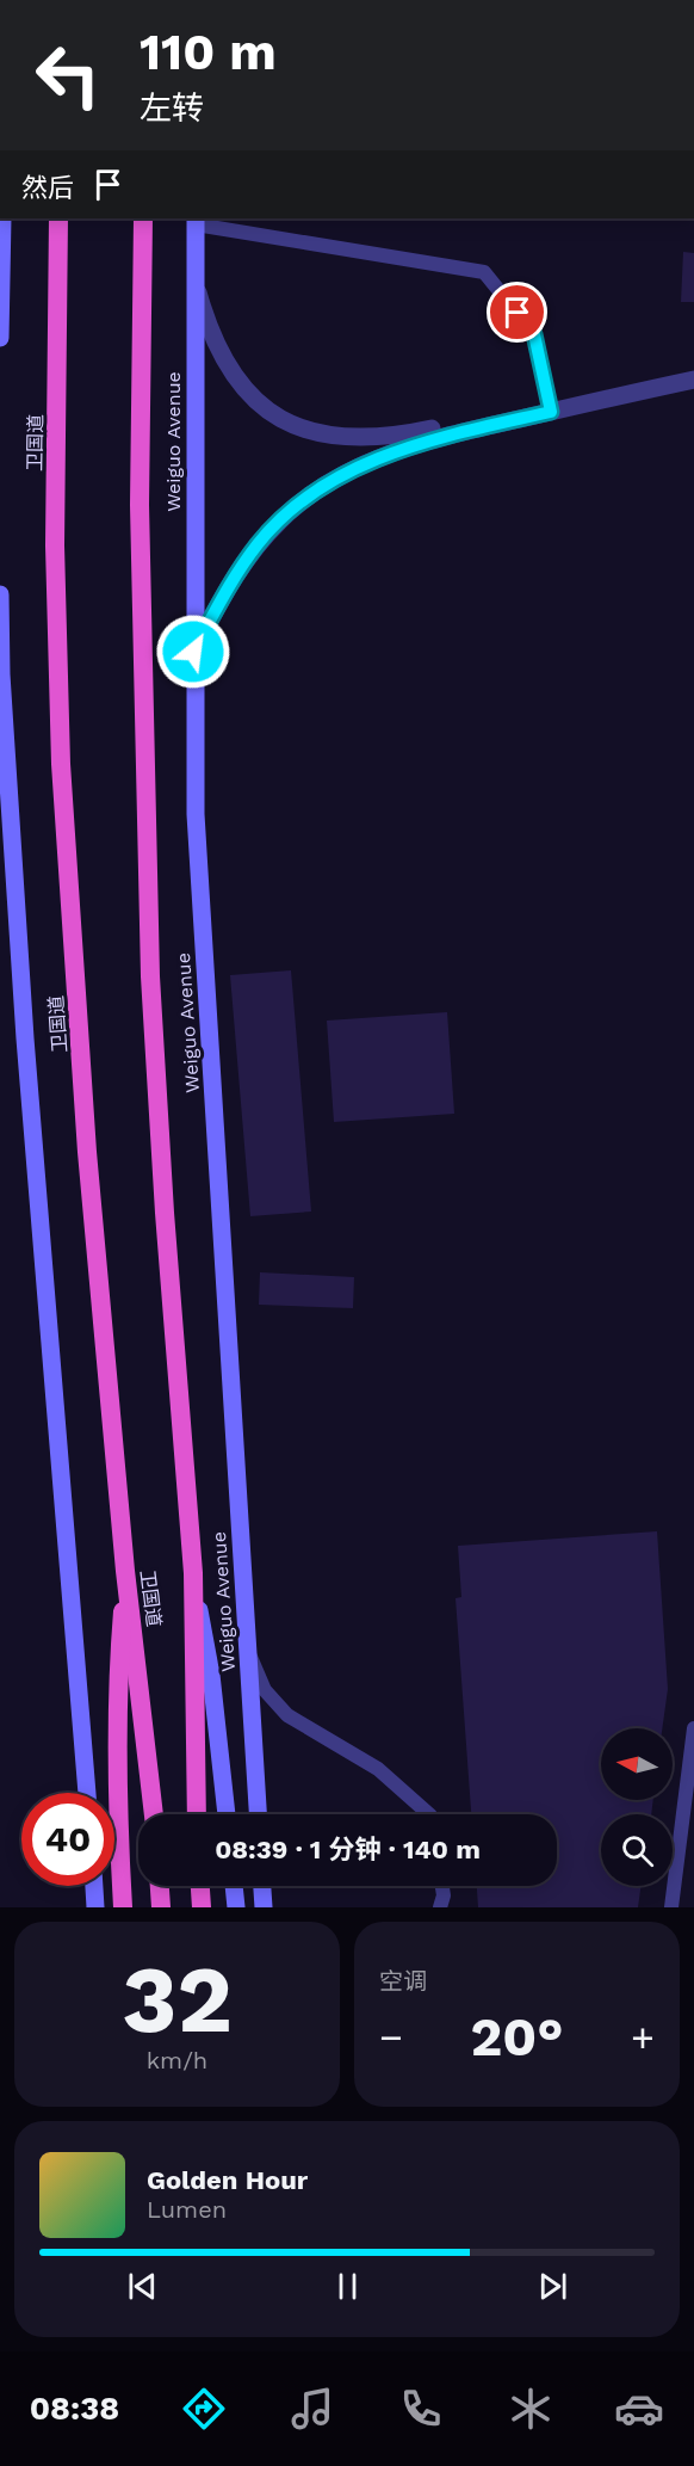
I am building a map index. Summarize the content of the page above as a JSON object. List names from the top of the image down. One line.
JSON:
{"streets":{"highway":["卫国道"],"main road":["Weiguo Avenue"]},"north":"left","page":{"turn":["110 m","左转"],"then":"然后","limit":"40","trip":"08:39 · 1 分钟 · 140 m","tile":[["32","km/h"],"空调"],"heat":["−","20°","+"],"song":["Golden Hour","Lumen"],"tabs":"08:38"}}
